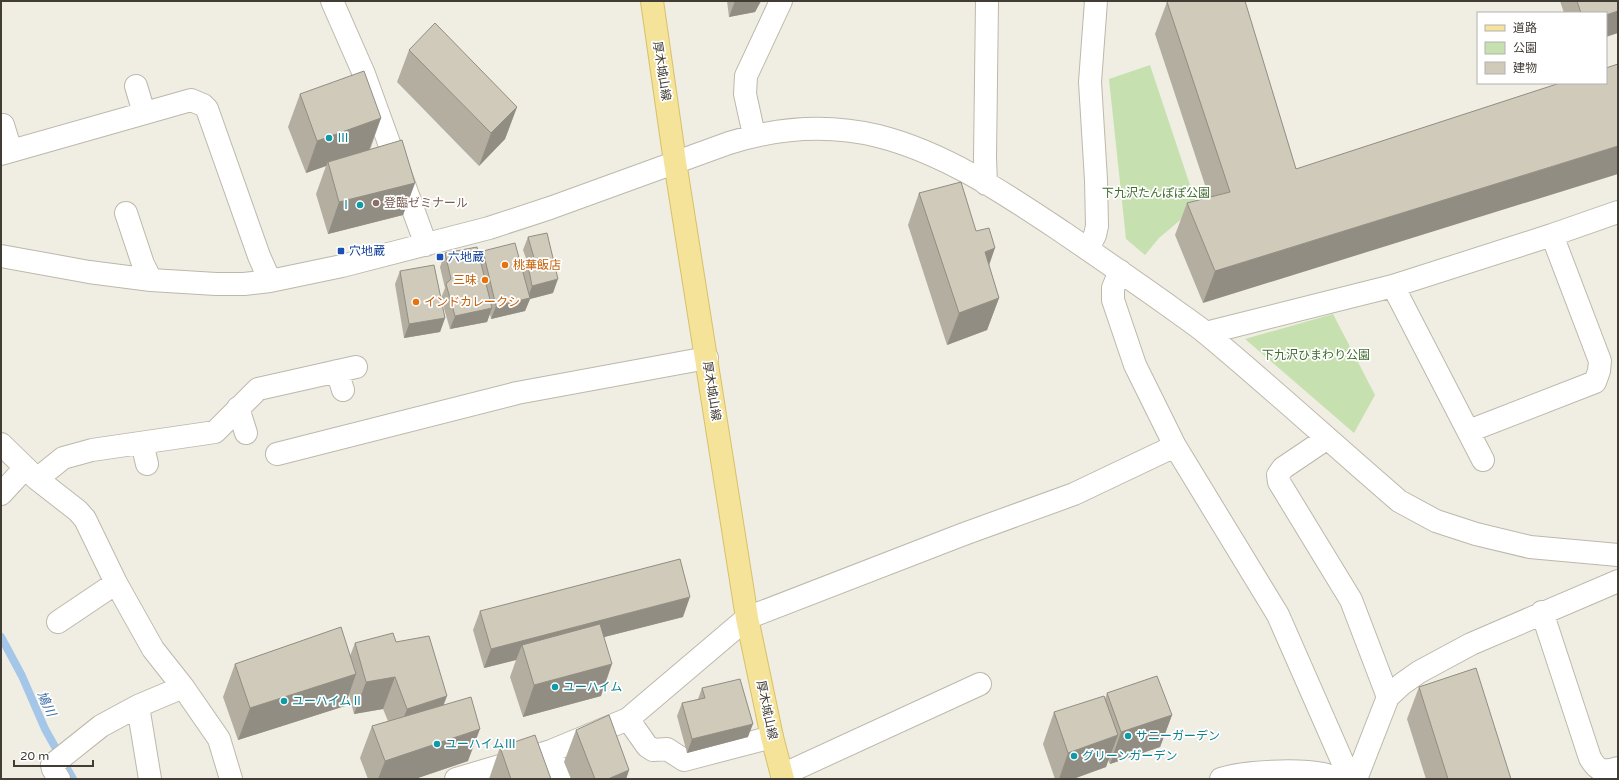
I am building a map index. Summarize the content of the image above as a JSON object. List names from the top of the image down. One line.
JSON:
{"streets":{"main road":["厚木城山線"]},"water":["鳩川"],"parks":["下九沢たんぽぽ公園","下九沢ひまわり公園"],"places":{"other":["Ⅲ","登臨ゼミナール","Ⅰ","桃華飯店","三味","インドカレークシ","ユーハイム","ユーハイムⅡ","サニーガーデン","ユーハイムⅢ","グリーンガーデン"],"transit":["穴地蔵","六地蔵"]},"legend":["道路","公園","建物"],"scale_bar":"20 m"}
